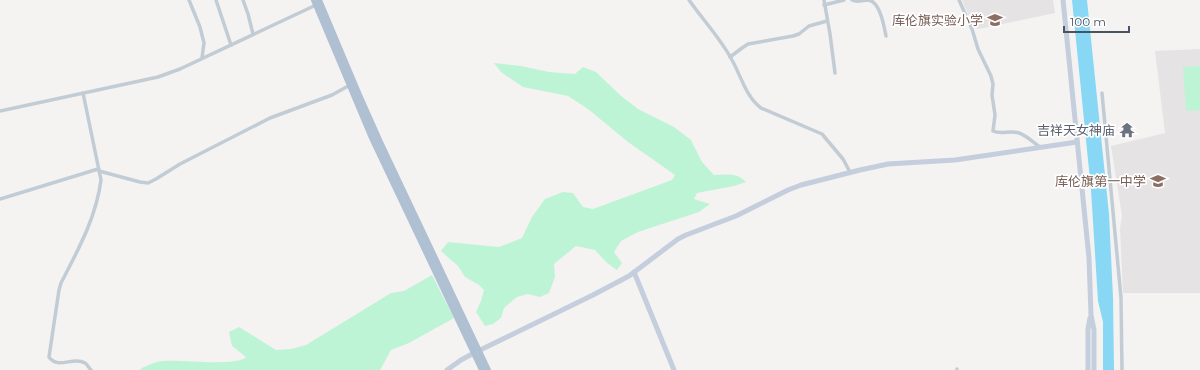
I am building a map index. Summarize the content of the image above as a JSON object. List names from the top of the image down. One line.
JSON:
{"places":{"school or university":["库伦旗实验小学","库伦旗第一中学"],"temple":["吉祥天女神庙"]},"scale_bar":"100 m"}
